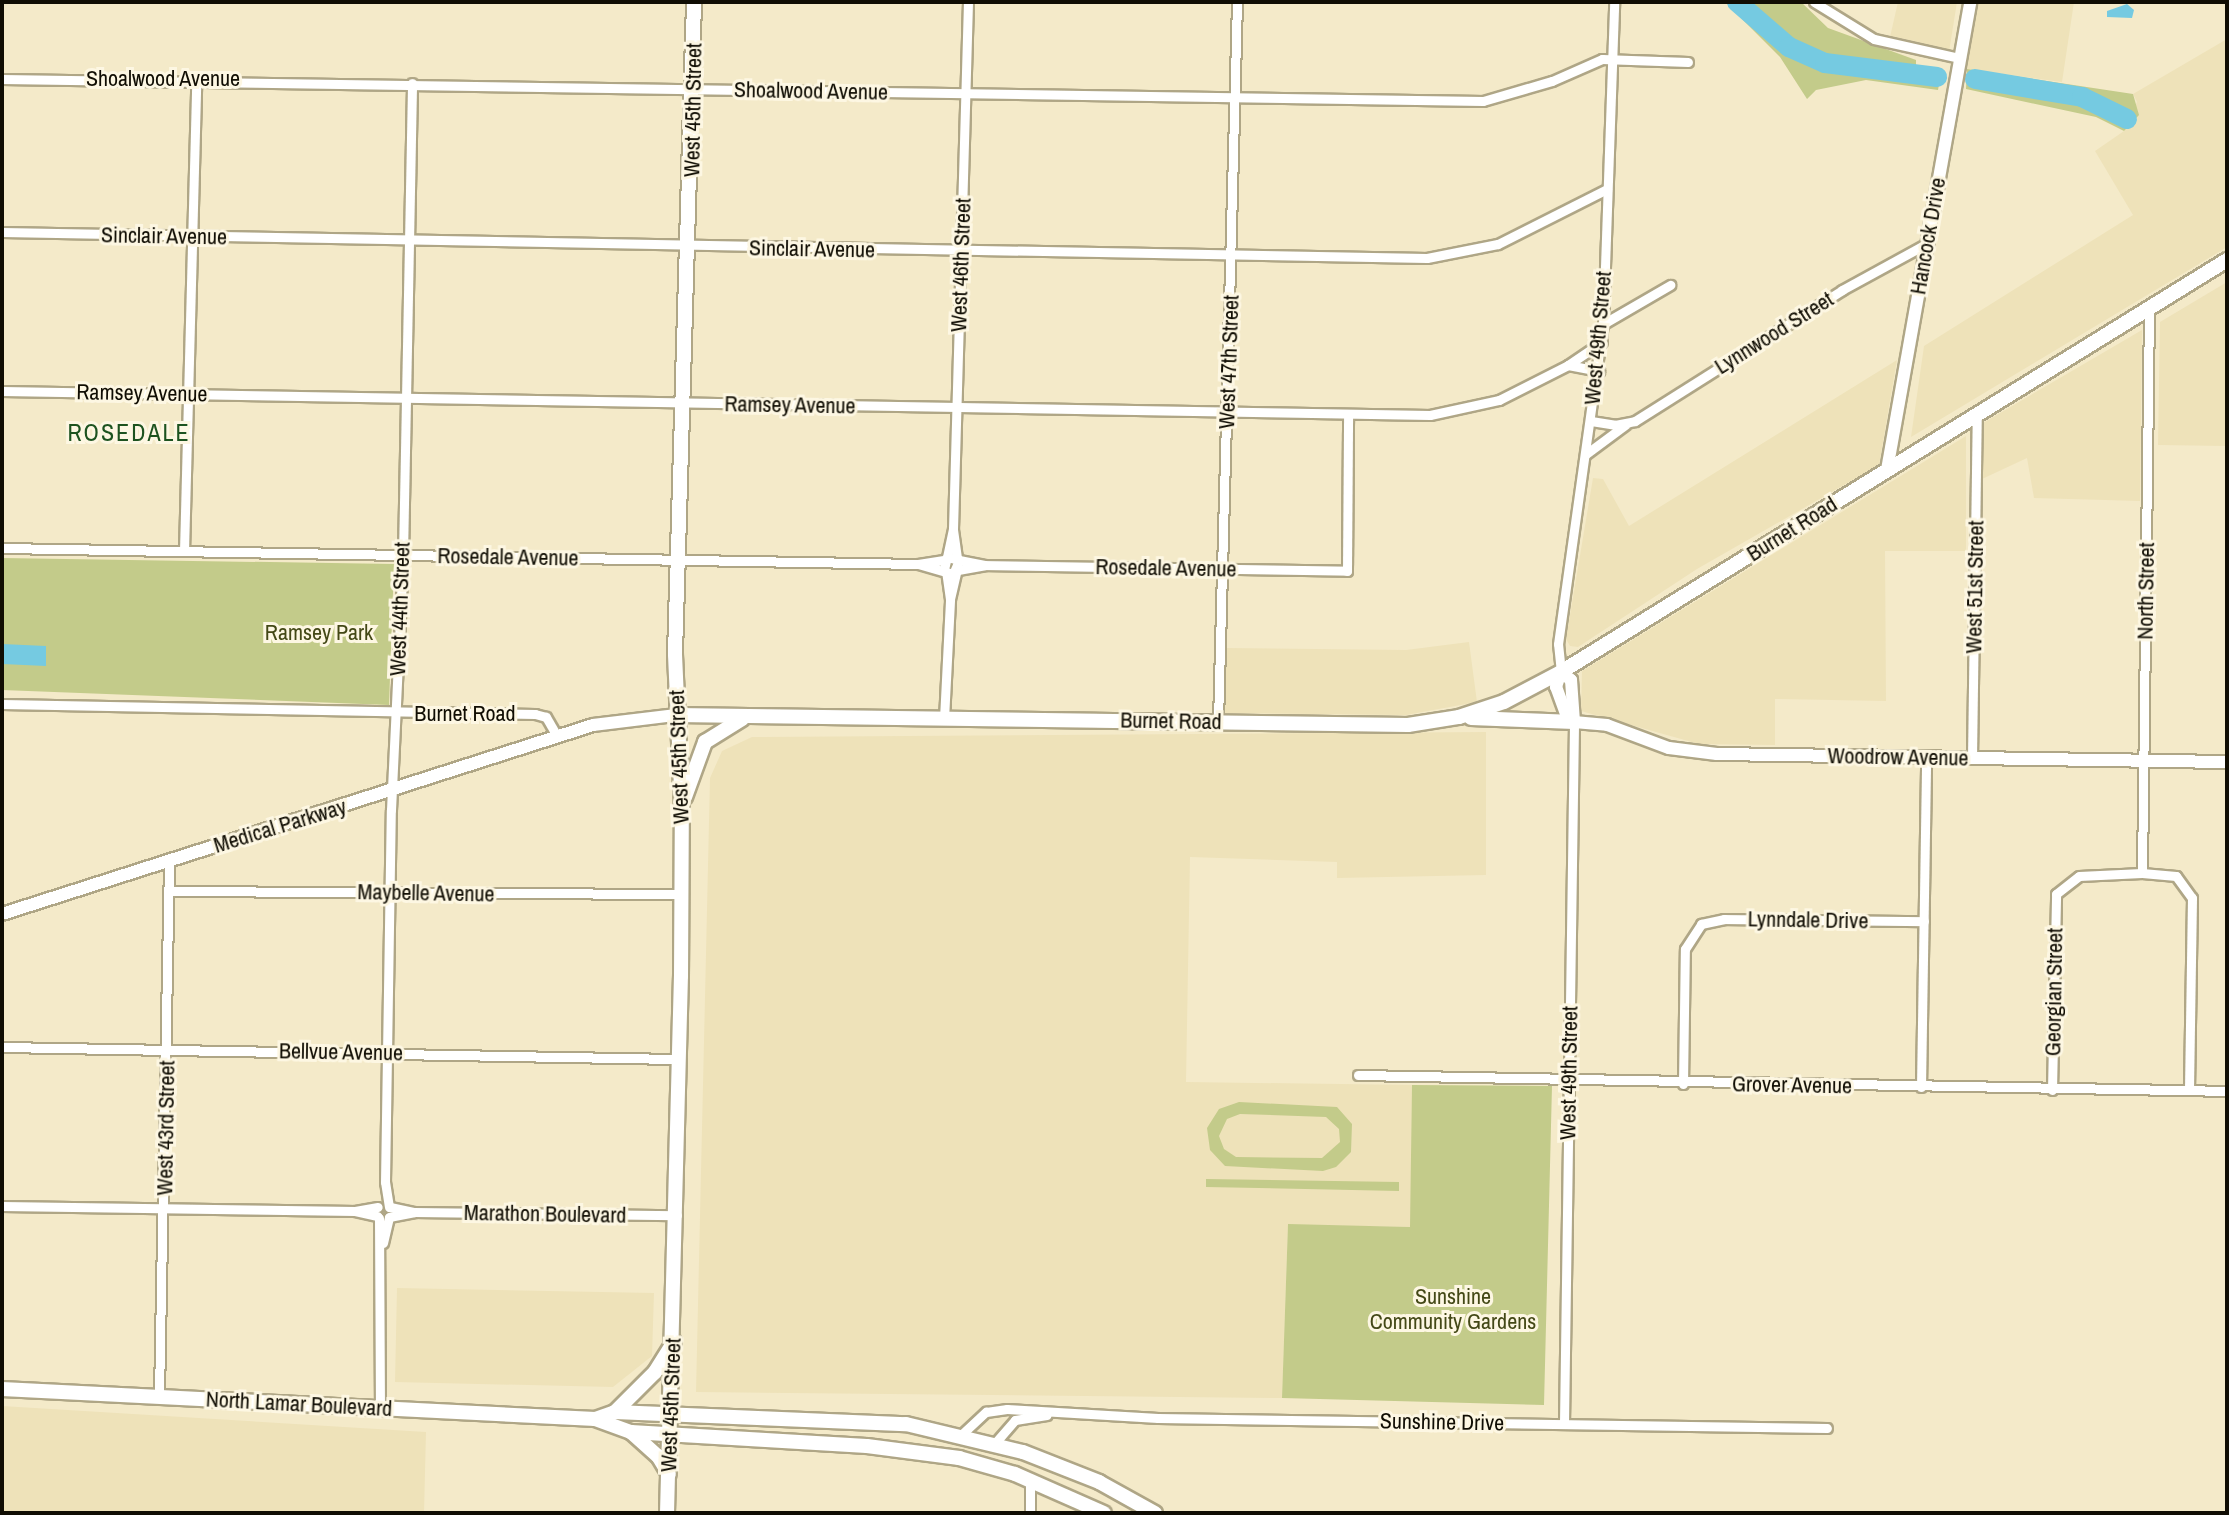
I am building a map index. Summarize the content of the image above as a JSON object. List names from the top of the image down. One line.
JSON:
{"streets":{"main road":["West 45th Street","Burnet Road","North Lamar Boulevard"],"street":["Shoalwood Avenue","Sinclair Avenue","Hancock Drive","West 46th Street","Lynnwood Street","West 49th Street","West 47th Street","Ramsey Avenue","Rosedale Avenue","West 51st Street","North Street","West 44th Street","Woodrow Avenue","Medical Parkway","Maybelle Avenue","Lynndale Drive","Georgian Street","Bellvue Avenue","Grover Avenue","West 43rd Street","Marathon Boulevard","Sunshine Drive"]},"crossings":[["Shoalwood Avenue","West 45th Street"],["Shoalwood Avenue","West 46th Street"],["Shoalwood Avenue","West 49th Street"],["Shoalwood Avenue","West 47th Street"],["Shoalwood Avenue","West 44th Street"],["West 45th Street","Sinclair Avenue"],["West 45th Street","Ramsey Avenue"],["West 45th Street","Burnet Road"],["West 45th Street","Rosedale Avenue"],["West 45th Street","Maybelle Avenue"],["West 45th Street","Bellvue Avenue"],["West 45th Street","Marathon Boulevard"],["West 45th Street","North Lamar Boulevard"],["Sinclair Avenue","West 46th Street"],["Sinclair Avenue","West 49th Street"],["Sinclair Avenue","West 47th Street"],["Sinclair Avenue","West 44th Street"],["Hancock Drive","Lynnwood Street"],["Hancock Drive","Burnet Road"],["West 46th Street","Ramsey Avenue"],["West 46th Street","Burnet Road"],["West 46th Street","Rosedale Avenue"],["Lynnwood Street","West 49th Street"],["West 49th Street","Ramsey Avenue"],["West 49th Street","Burnet Road"],["West 49th Street","Woodrow Avenue"],["West 49th Street","Grover Avenue"],["West 49th Street","Sunshine Drive"],["West 47th Street","Ramsey Avenue"],["West 47th Street","Burnet Road"],["West 47th Street","Rosedale Avenue"],["Ramsey Avenue","Rosedale Avenue"],["Ramsey Avenue","West 44th Street"],["Burnet Road","West 51st Street"],["Burnet Road","North Street"],["Burnet Road","West 44th Street"],["Burnet Road","Medical Parkway"],["Rosedale Avenue","West 44th Street"],["West 51st Street","Woodrow Avenue"],["North Street","Woodrow Avenue"],["North Street","Georgian Street"],["West 44th Street","Medical Parkway"],["West 44th Street","Maybelle Avenue"],["West 44th Street","Bellvue Avenue"],["West 44th Street","Marathon Boulevard"],["West 44th Street","North Lamar Boulevard"],["Medical Parkway","West 43rd Street"],["Maybelle Avenue","West 43rd Street"],["Lynndale Drive","Grover Avenue"],["Georgian Street","Grover Avenue"],["Bellvue Avenue","West 43rd Street"],["West 43rd Street","Marathon Boulevard"],["West 43rd Street","North Lamar Boulevard"],["North Lamar Boulevard","Sunshine Drive"]],"districts":["ROSEDALE"],"parks":["Ramsey Park","Sunshine Community Gardens"]}
